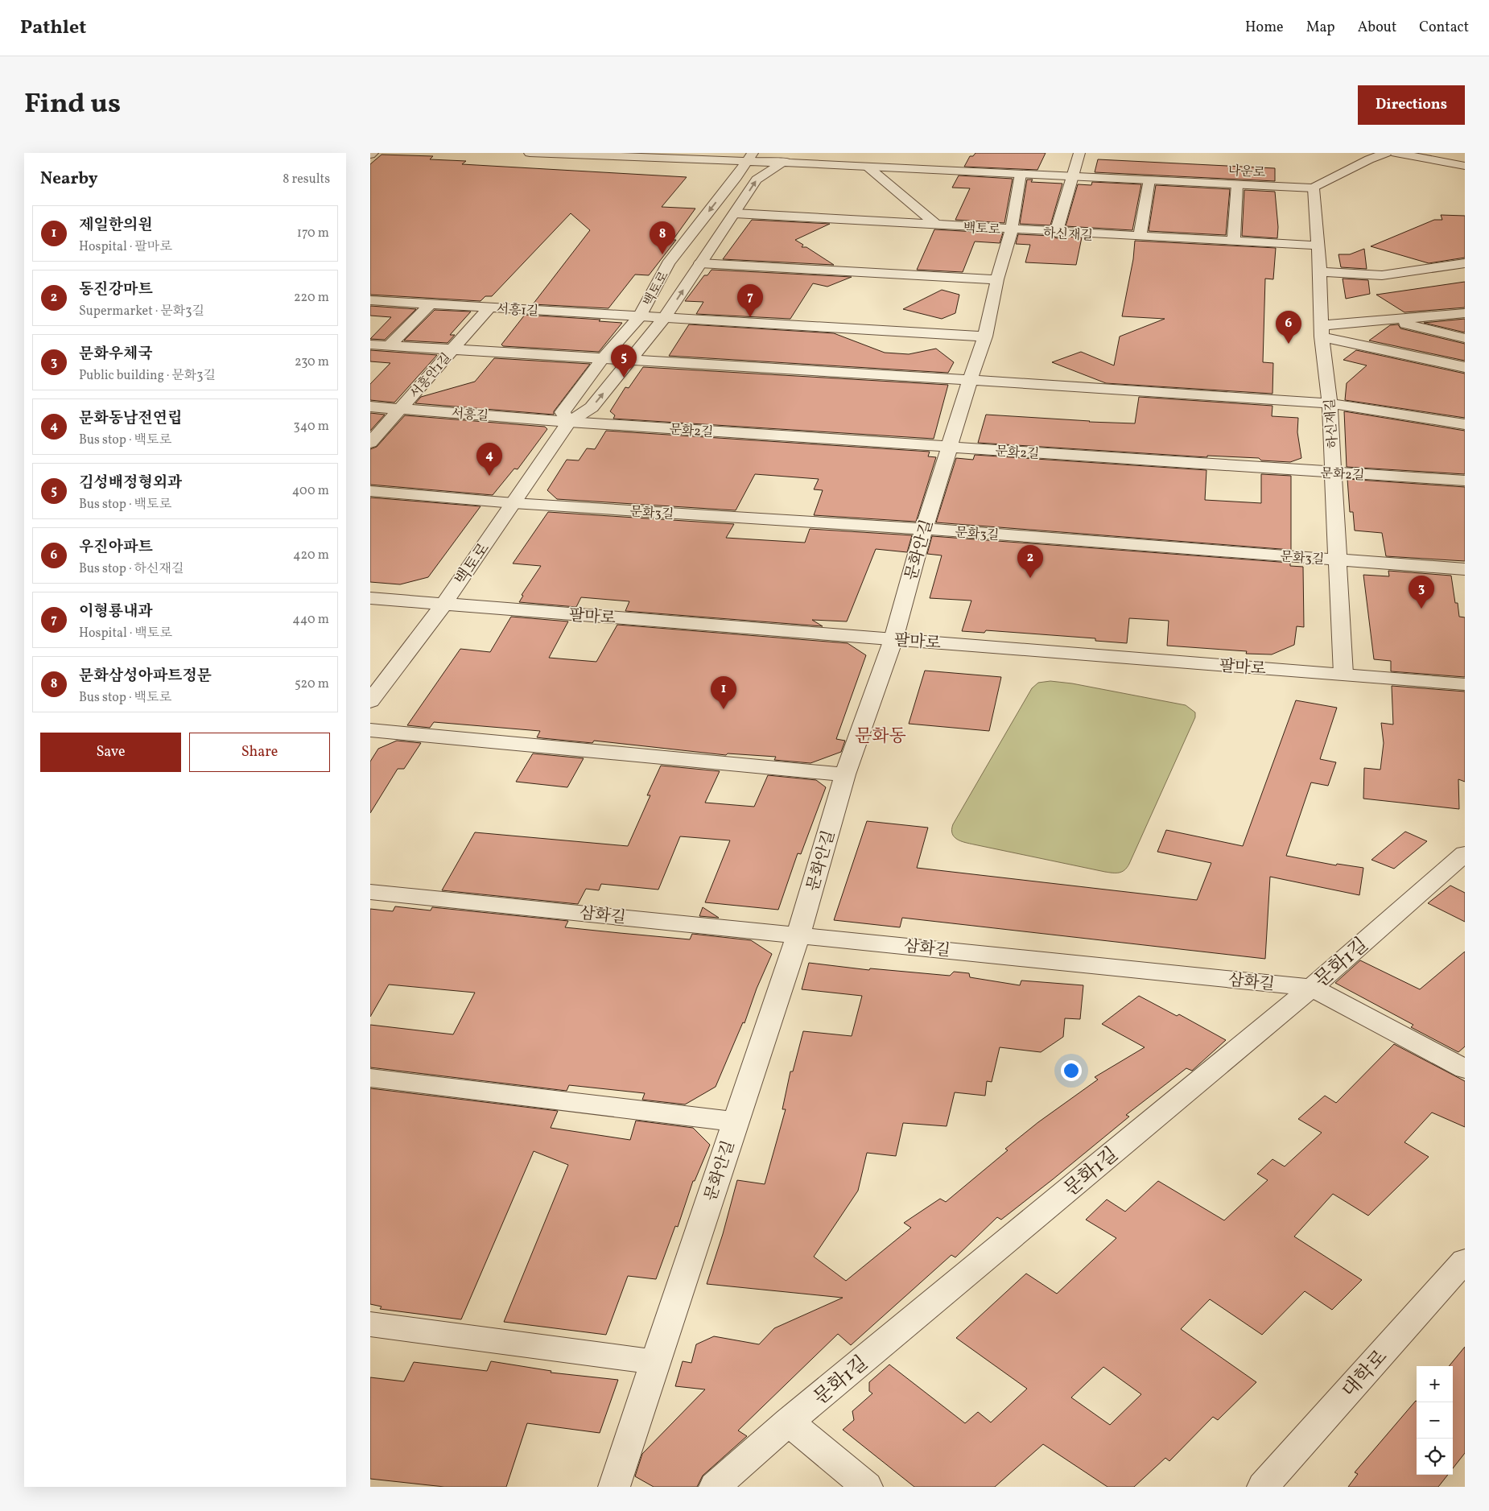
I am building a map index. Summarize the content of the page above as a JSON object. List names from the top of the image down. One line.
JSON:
{"streets":{"street":["나운로","백토로","하신재길","서흥1길","서흥안1길","서흥길","문화2길","문화3길","문화안길","팔마로","삼화길","문화1길","대학로"]},"crossings":[["나운로","백토로"],["나운로","하신재길"],["나운로","문화안길"],["백토로","하신재길"],["백토로","서흥1길"],["백토로","서흥길"],["백토로","문화2길"],["백토로","문화3길"],["백토로","문화안길"],["백토로","팔마로"],["하신재길","문화2길"],["하신재길","문화3길"],["하신재길","문화안길"],["하신재길","팔마로"],["서흥1길","서흥안1길"],["서흥1길","문화안길"],["서흥안1길","서흥길"],["서흥길","문화2길"],["문화2길","문화안길"],["문화3길","문화안길"],["문화안길","팔마로"],["문화안길","삼화길"],["삼화길","문화1길"]],"districts":["문화동"],"page":{"header":"Pathlet","nav":["Home","Map","About","Contact"],"title":"Find us","buttons":["Directions",["Save","Share"]],"heading":["Nearby","8 results"],"list":[{"mark":"1","name":"제일한의원","note":"Hospital · 팔마로","value":"170 m"},{"mark":"2","name":"동진강마트","note":"Supermarket · 문화3길","value":"220 m"},{"mark":"3","name":"문화우체국","note":"Public building · 문화3길","value":"230 m"},{"mark":"4","name":"문화동남전연립","note":"Bus stop · 백토로","value":"340 m"},{"mark":"5","name":"김성배정형외과","note":"Bus stop · 백토로","value":"400 m"},{"mark":"6","name":"우진아파트","note":"Bus stop · 하신재길","value":"420 m"},{"mark":"7","name":"이형룡내과","note":"Hospital · 백토로","value":"440 m"},{"mark":"8","name":"문화삼성아파트정문","note":"Bus stop · 백토로","value":"520 m"}],"pins":["8","7","6","5","4","2","3","1"],"map_buttons":["+","−"]}}
